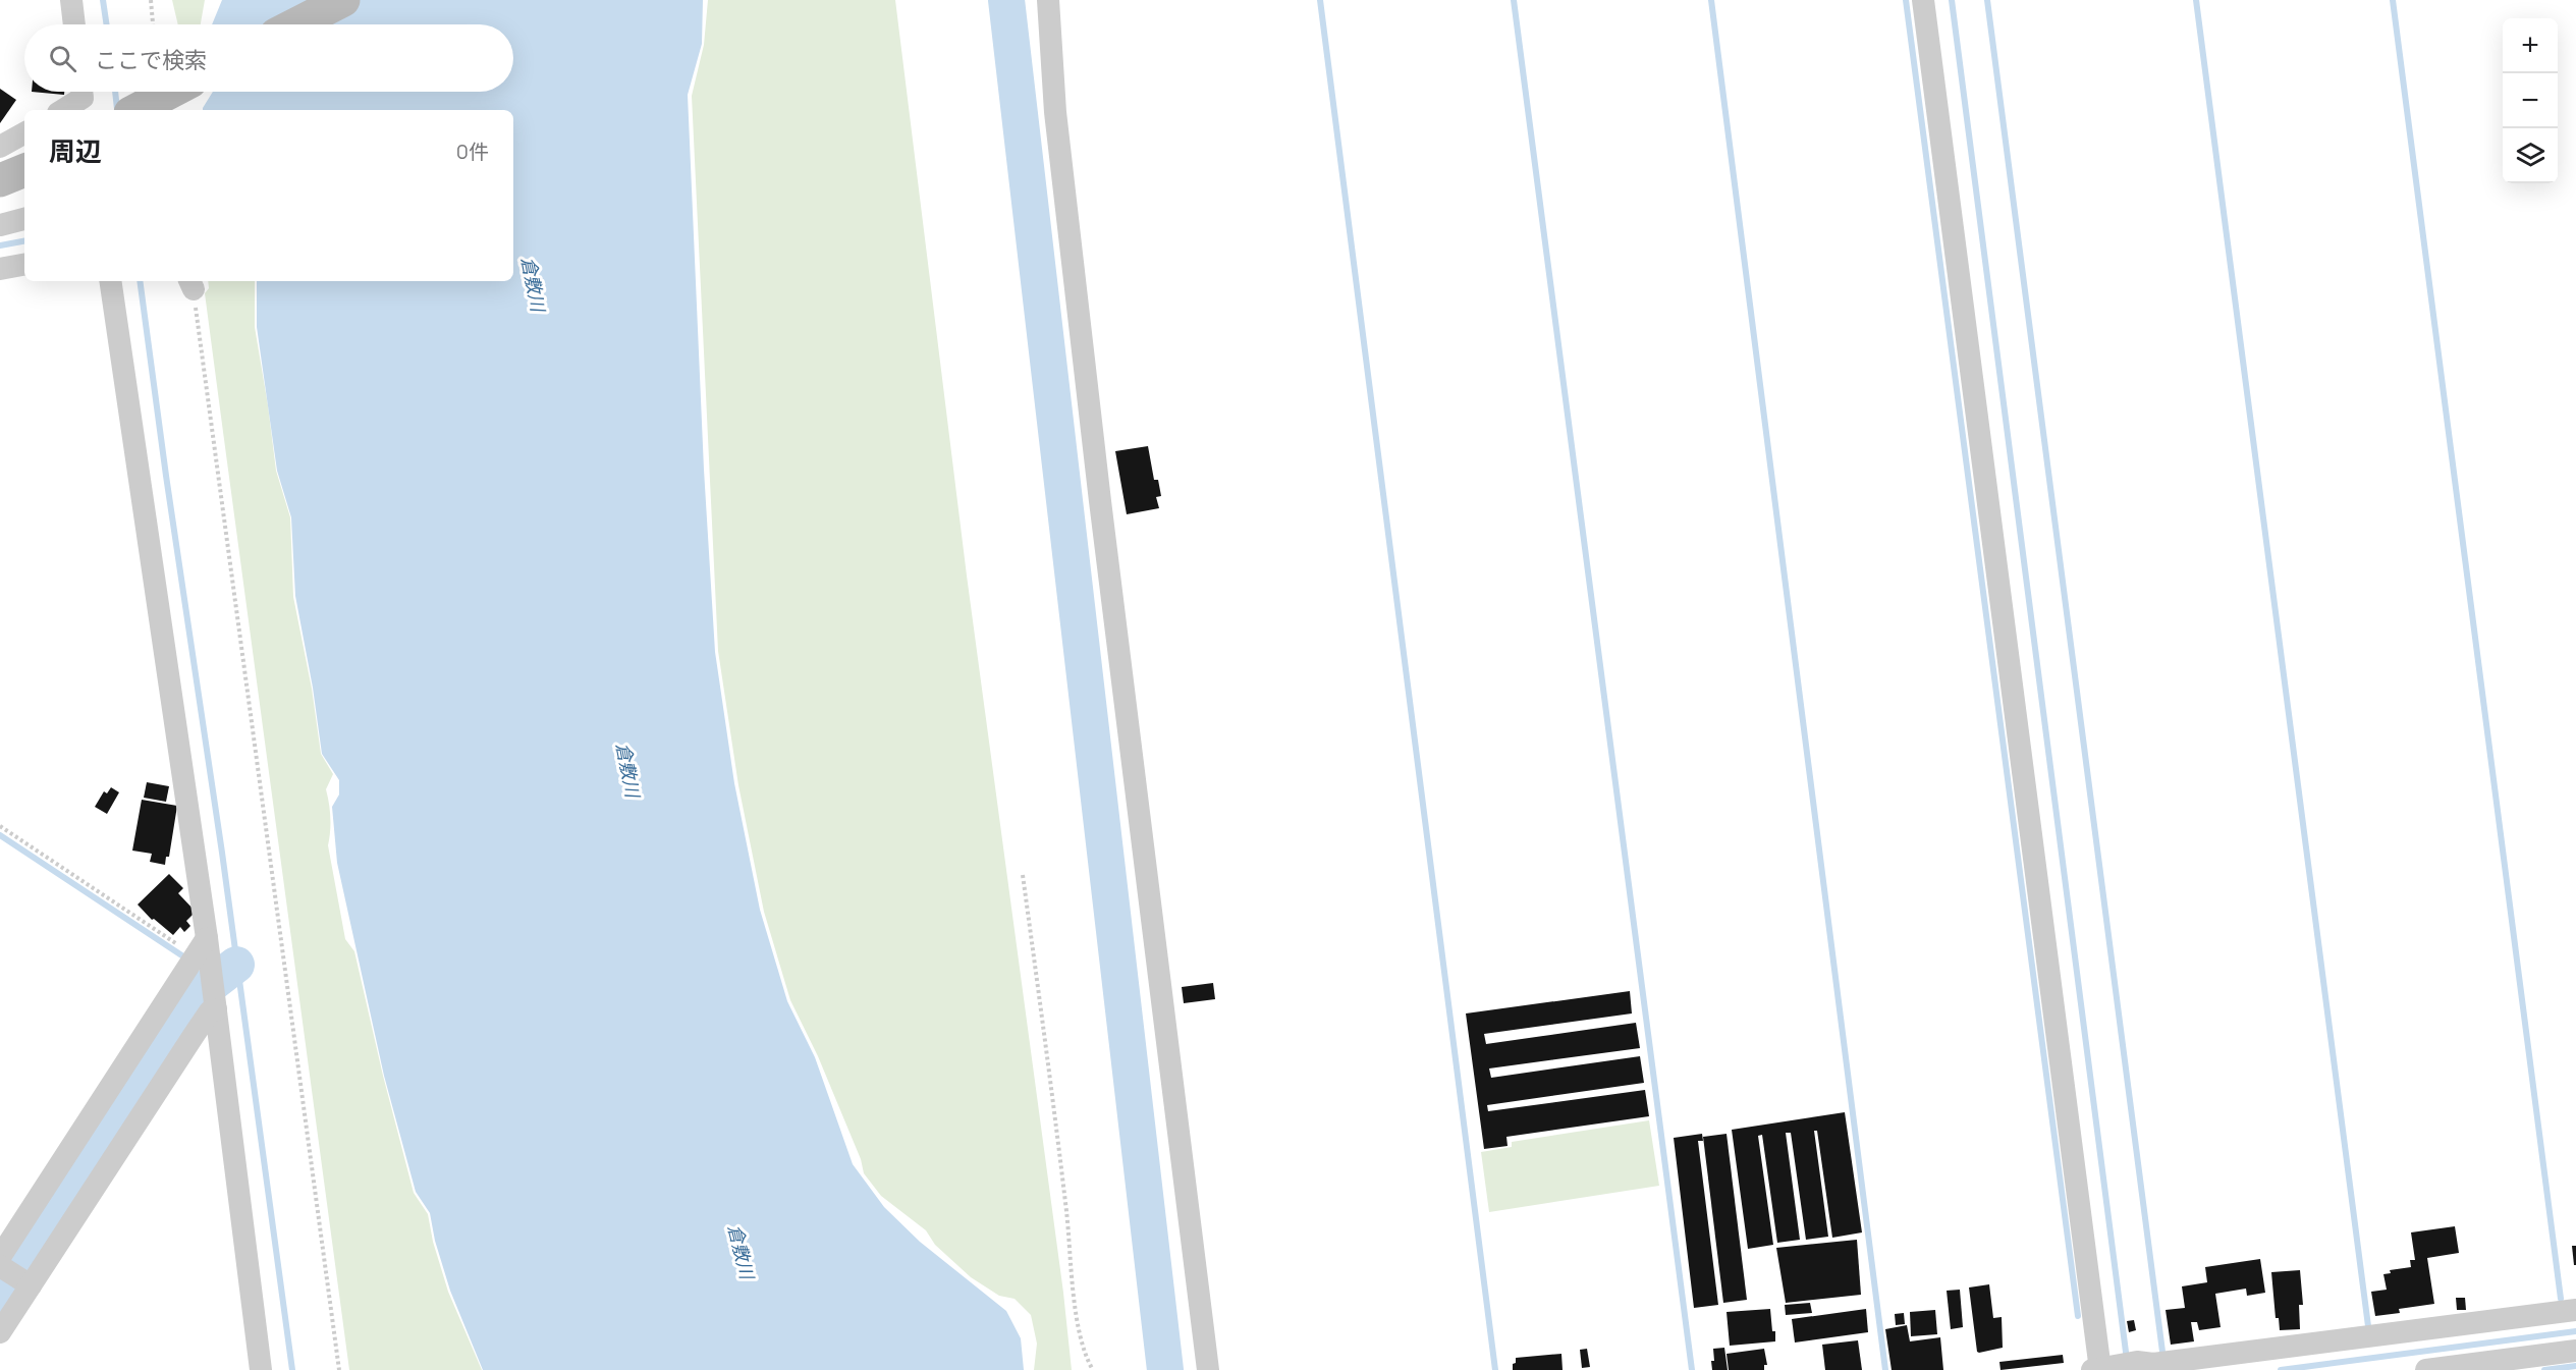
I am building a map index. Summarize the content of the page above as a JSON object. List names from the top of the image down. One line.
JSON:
{"water":["倉敷川"],"page":{"map_buttons":["+","−"],"search":"ここで検索","heading":["周辺","0件"]}}
